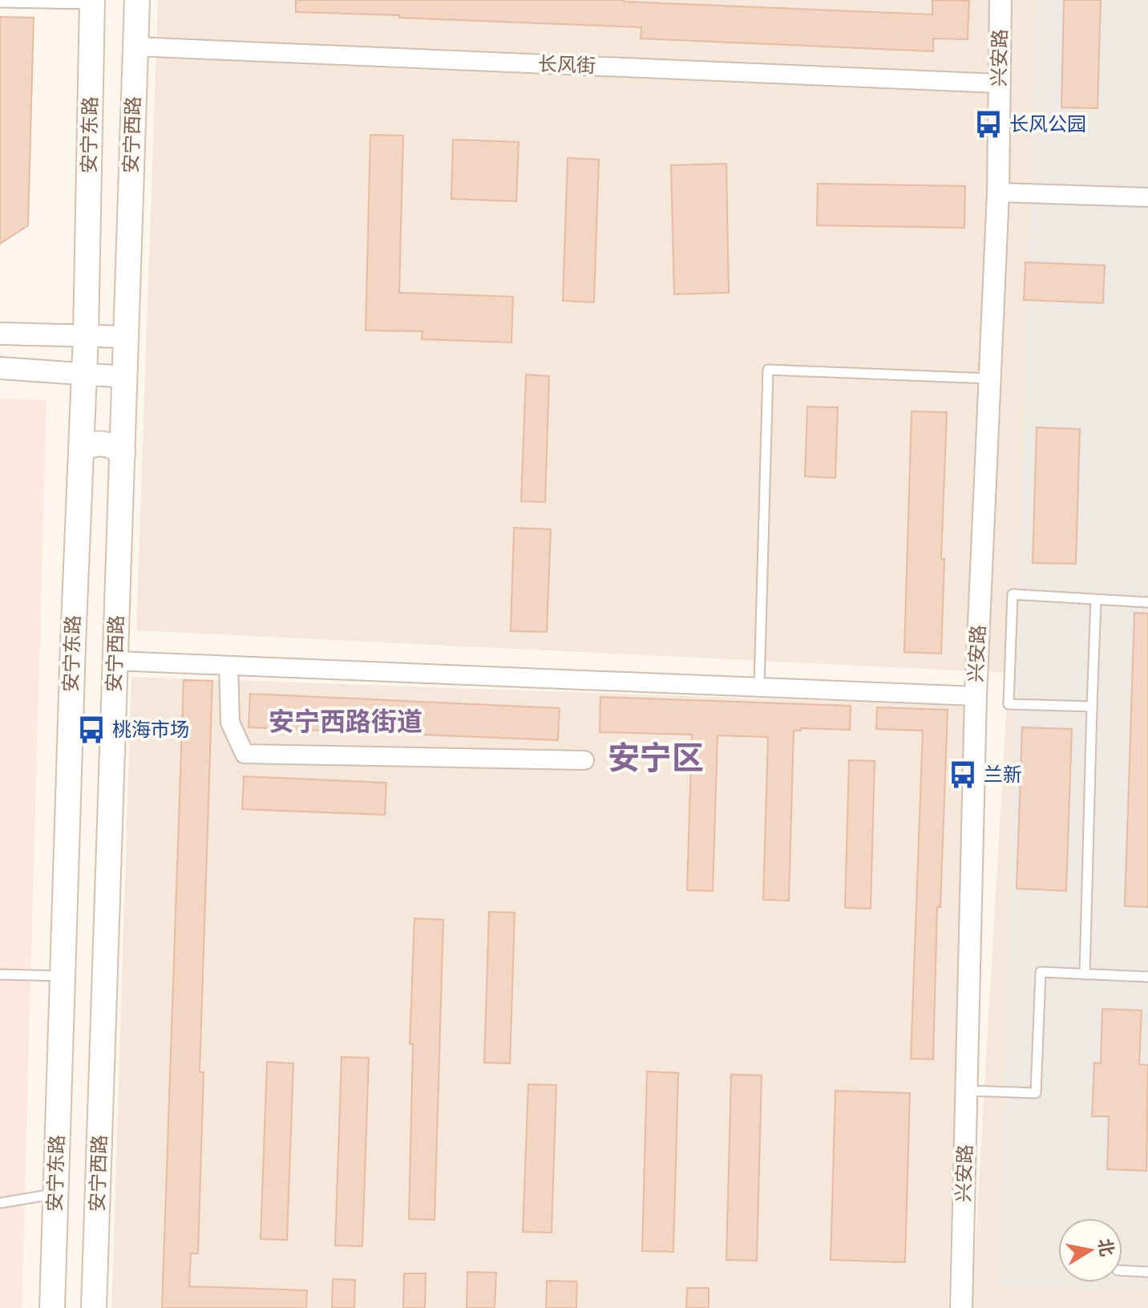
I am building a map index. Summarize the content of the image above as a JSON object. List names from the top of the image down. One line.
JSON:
{"streets":{"main road":["安宁东路","安宁西路"],"street":["兴安路","长风街"]},"crossings":[["兴安路","长风街"],["长风街","安宁西路"]],"districts":["安宁西路街道","安宁区"],"places":{"bus stop":["长风公园","桃海市场","兰新"]},"north":"right"}
